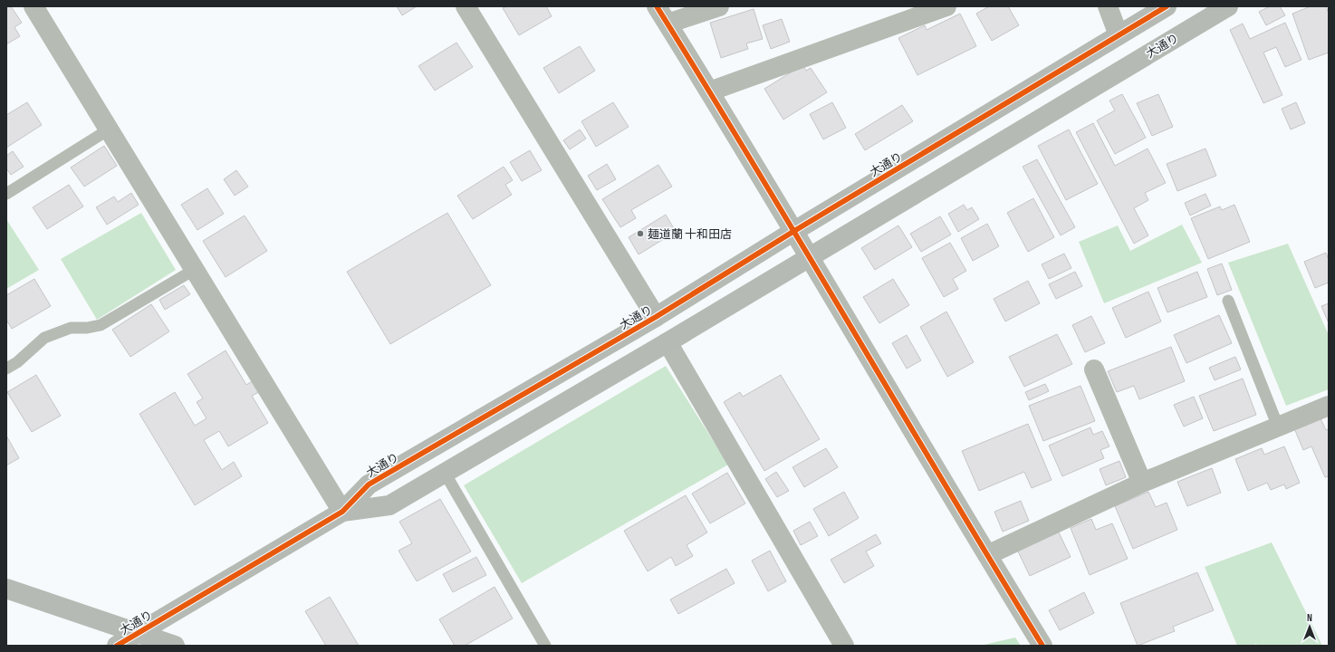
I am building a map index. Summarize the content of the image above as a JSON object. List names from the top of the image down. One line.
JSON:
{"streets":{"street":["大通り"]},"places":["麺道蘭 十和田店"],"north":"top"}
